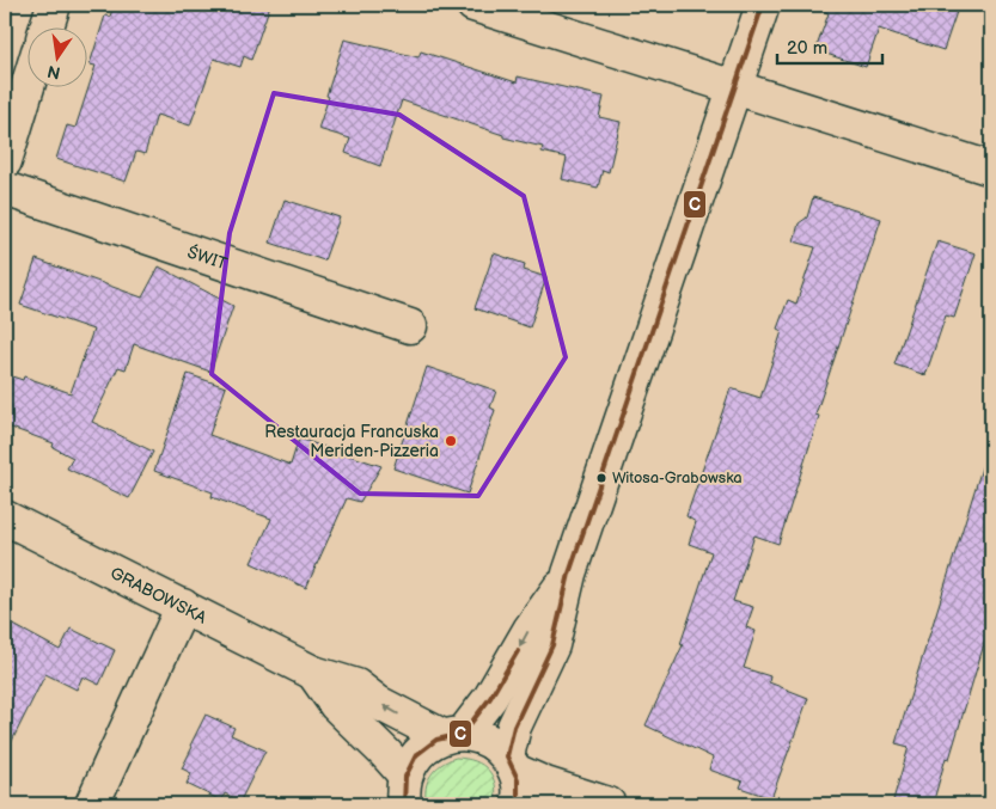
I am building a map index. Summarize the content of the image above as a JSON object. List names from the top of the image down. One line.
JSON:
{"streets":{"street":["ŚWIT","GRABOWSKA"]},"places":["Restauracja Francuska Meriden-Pizzeria","Witosa-Grabowska"],"lines":["transit line C"],"scale_bar":"20 m","north":"bottom"}
